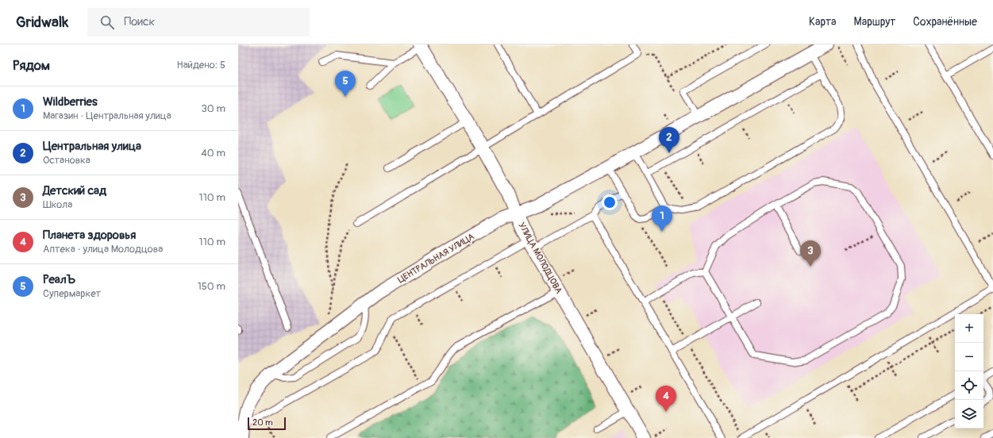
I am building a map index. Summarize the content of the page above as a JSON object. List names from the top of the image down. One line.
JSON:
{"streets":{"street":["ЦЕНТРАЛЬНАЯ УЛИЦА","УЛИЦА МОЛОДЦОВА"]},"crossings":[["ЦЕНТРАЛЬНАЯ УЛИЦА","УЛИЦА МОЛОДЦОВА"]],"scale_bar":"20 m","page":{"header":"Gridwalk","search":"Поиск","nav":["Карта","Маршрут","Сохранённые"],"heading":["Рядом","Найдено: 5"],"pins":["5","2","1","3","4"],"list":[{"mark":"1","name":"Wildberries","note":"Магазин · Центральная улица","value":"30 m"},{"mark":"2","name":"Центральная улица","note":"Остановка","value":"40 m"},{"mark":"3","name":"Детский сад","note":"Школа","value":"110 m"},{"mark":"4","name":"Планета здоровья","note":"Аптека · улица Молодцова","value":"110 m"},{"mark":"5","name":"РеалЪ","note":"Супермаркет","value":"150 m"}],"map_buttons":["+","−"],"scale":"20 m"}}
